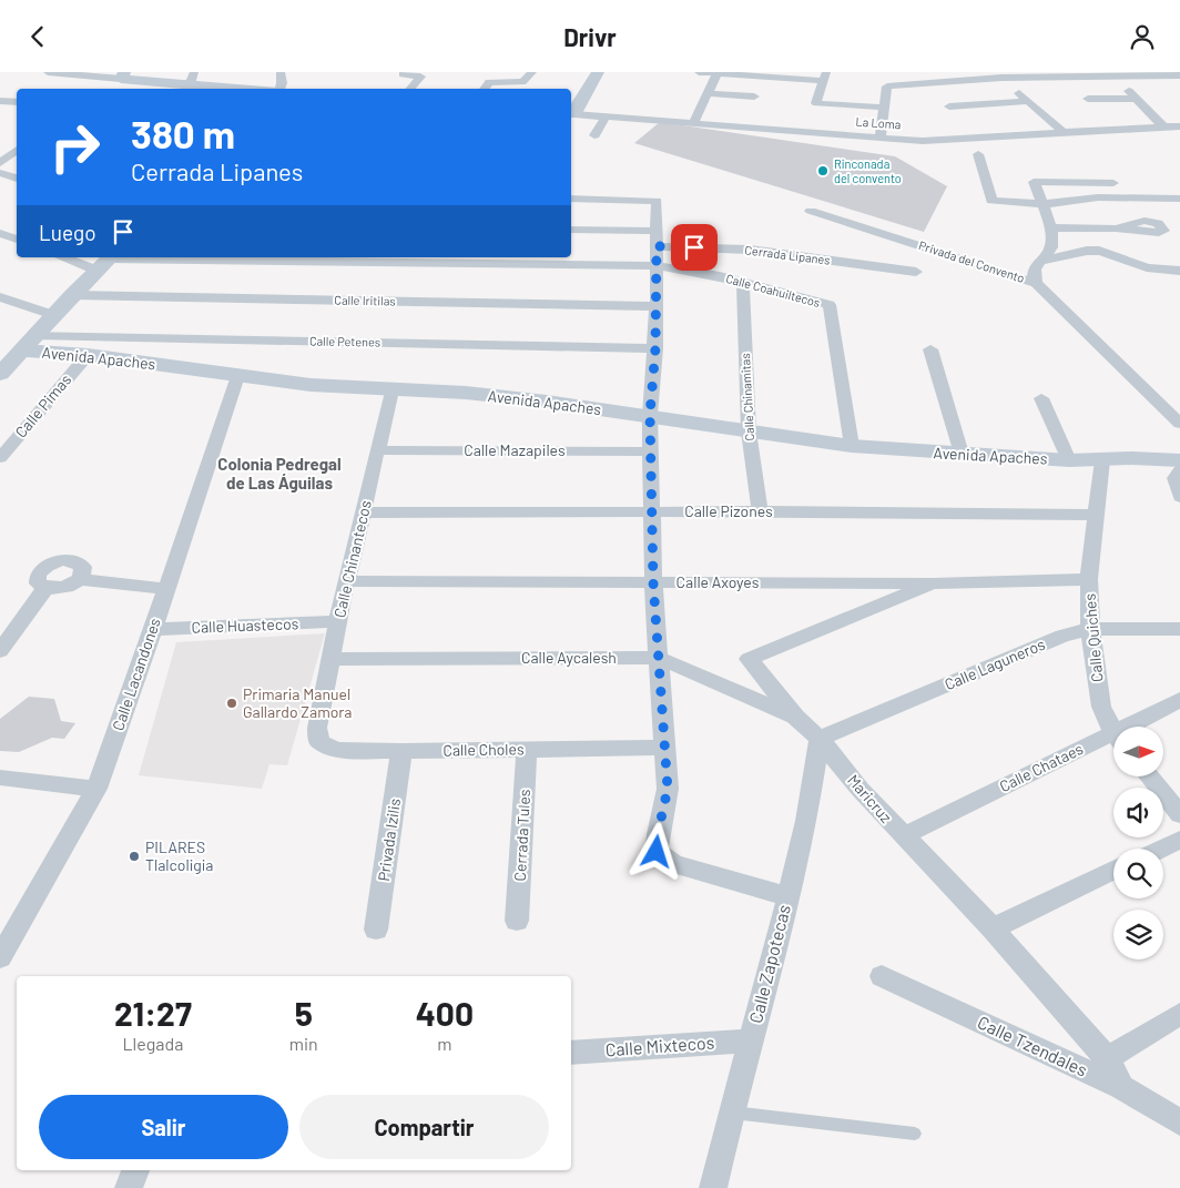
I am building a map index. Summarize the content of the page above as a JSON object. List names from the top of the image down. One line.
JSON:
{"streets":{"street":["La Loma","Cerrada Lipanes","Privada del Convento","Calle Coahuiltecos","Calle Iritilas","Calle Petenes","Avenida Apaches","Calle Chinamitas","Calle Pimas","Calle Mazapiles","Calle Pizones","Calle Chinantecos","Calle Axoyes","Calle Huastecos","Calle Quiches","Calle Aycalesh","Calle Laguneros","Calle Lacandones","Calle Choles","Calle Chataes","Maricruz","Cerrada Tules","Privada Izilis","Calle Zapotecas","Calle Mixtecos","Calle Tzendales"]},"crossings":[["Calle Coahuiltecos","Avenida Apaches"],["Calle Coahuiltecos","Calle Chinamitas"],["Calle Petenes","Avenida Apaches"],["Avenida Apaches","Calle Chinamitas"],["Avenida Apaches","Calle Pimas"],["Avenida Apaches","Calle Chinantecos"],["Avenida Apaches","Calle Quiches"],["Avenida Apaches","Calle Lacandones"],["Calle Chinamitas","Calle Pizones"],["Calle Mazapiles","Calle Chinantecos"],["Calle Pizones","Calle Chinantecos"],["Calle Pizones","Calle Quiches"],["Calle Chinantecos","Calle Axoyes"],["Calle Chinantecos","Calle Huastecos"],["Calle Chinantecos","Calle Aycalesh"],["Calle Chinantecos","Calle Choles"],["Calle Axoyes","Calle Quiches"],["Calle Axoyes","Maricruz"],["Calle Huastecos","Calle Lacandones"],["Calle Quiches","Calle Laguneros"],["Calle Aycalesh","Maricruz"],["Calle Laguneros","Maricruz"],["Calle Laguneros","Calle Zapotecas"],["Calle Choles","Cerrada Tules"],["Calle Choles","Privada Izilis"],["Calle Chataes","Maricruz"],["Maricruz","Calle Zapotecas"],["Maricruz","Calle Tzendales"],["Calle Zapotecas","Calle Mixtecos"]],"districts":["Colonia Pedregal de Las Águilas"],"places":["Rinconada del convento","Primaria Manuel Gallardo Zamora","PILARES Tlalcoligia"],"north":"right","page":{"header":"Drivr","turn":["380 m","Cerrada Lipanes"],"then":"Luego","eta":["21:27","Llegada","5","min","400","m"],"buttons":["Salir","Compartir"]}}
